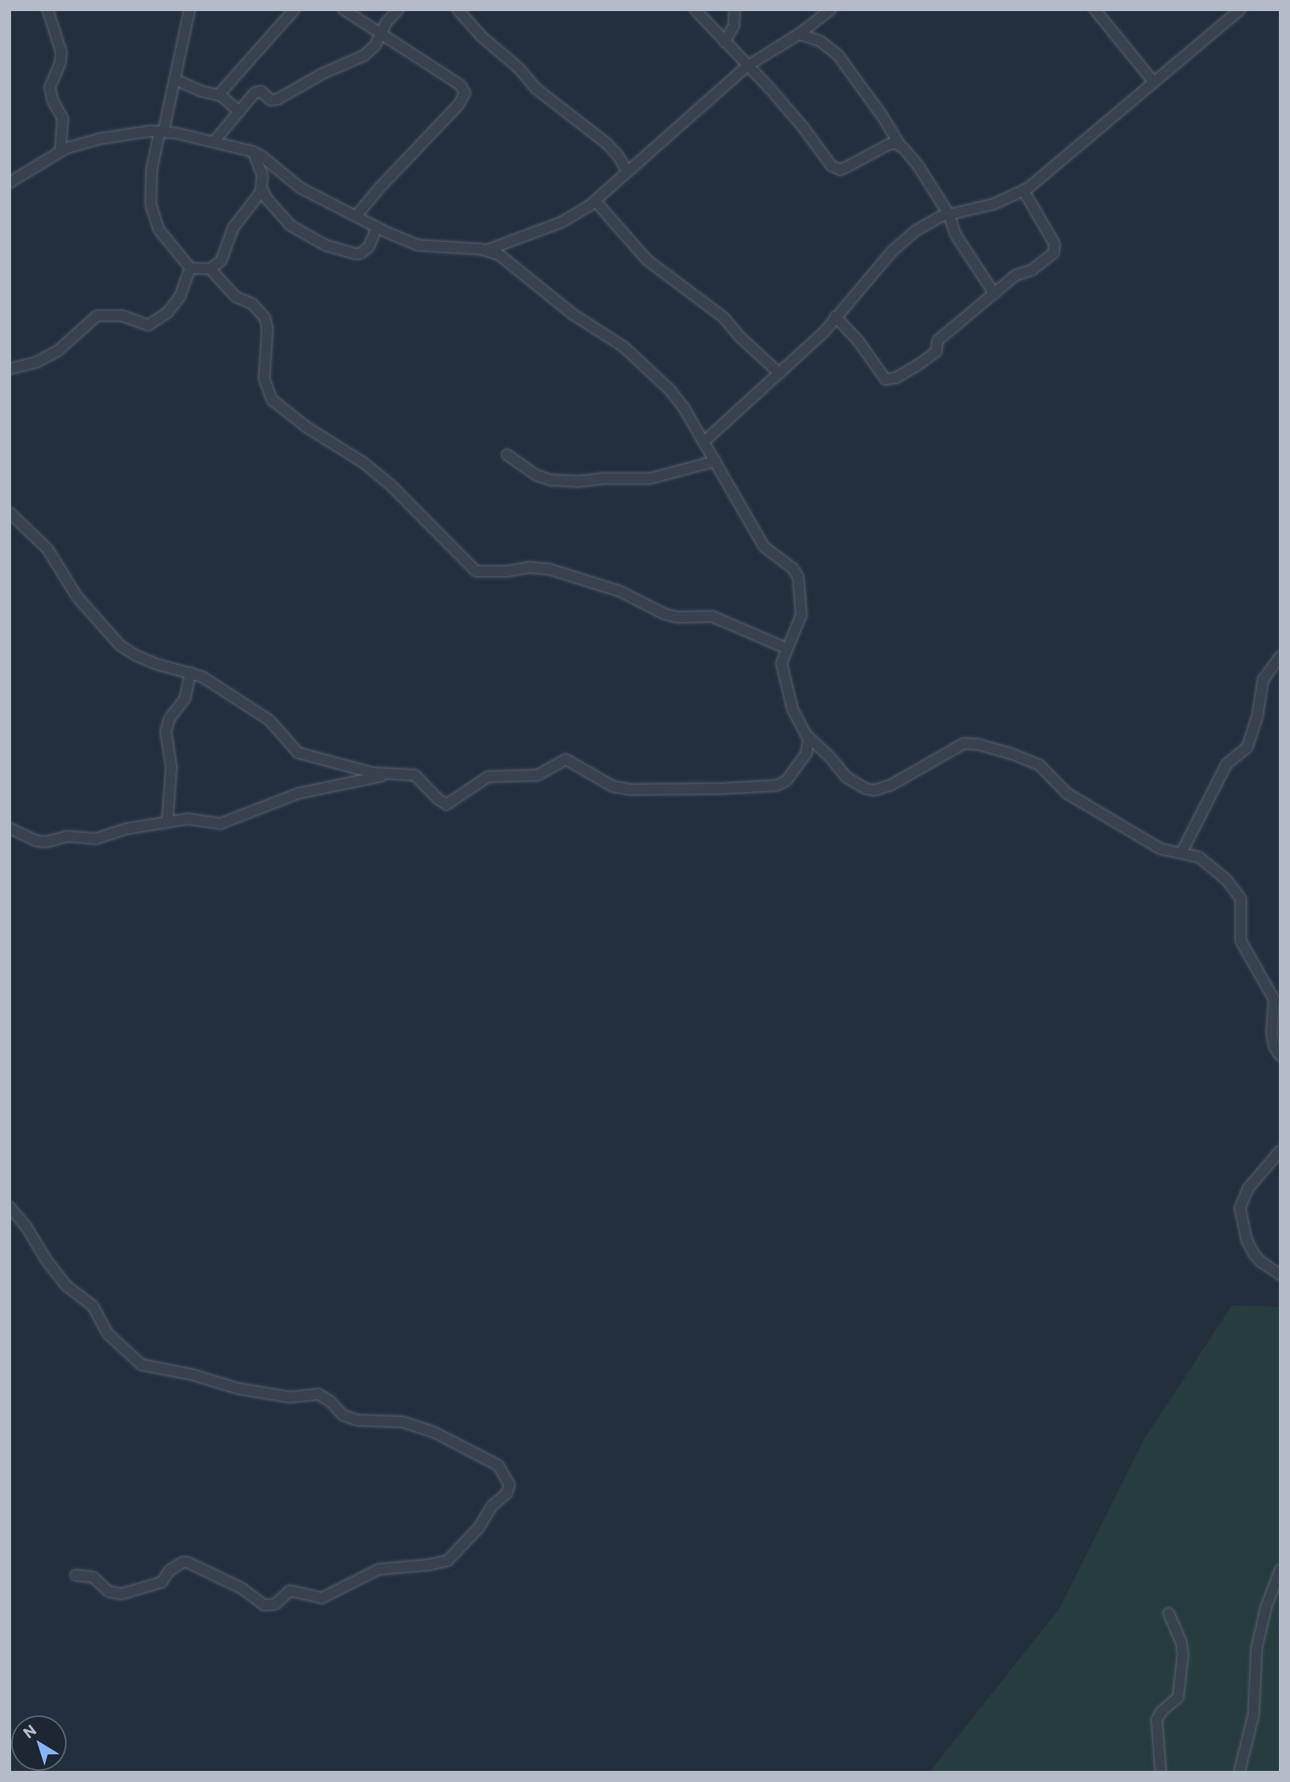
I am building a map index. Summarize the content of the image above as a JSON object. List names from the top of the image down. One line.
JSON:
{"north":"top left"}
